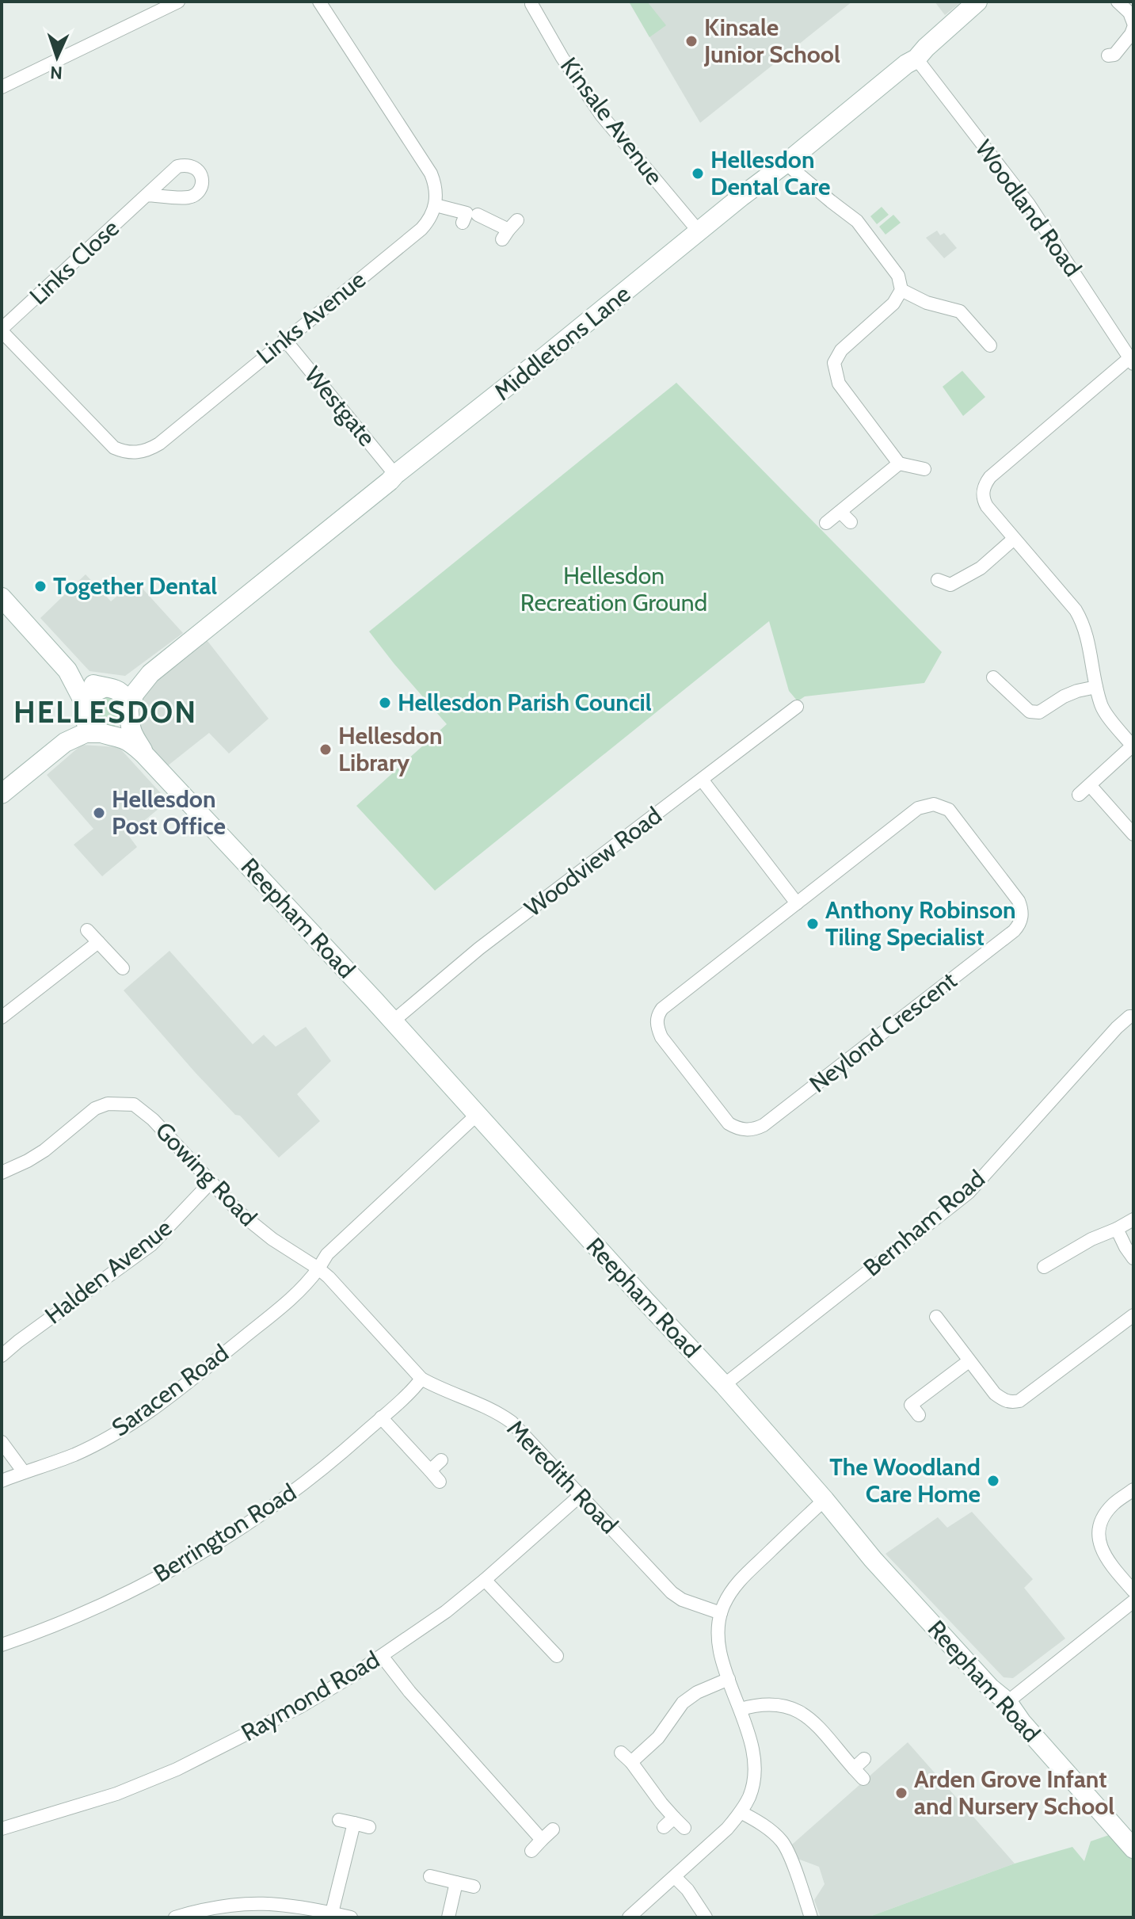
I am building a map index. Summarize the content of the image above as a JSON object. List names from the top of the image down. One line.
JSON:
{"streets":{"street":["Kinsale Avenue","Woodland Road","Links Close","Links Avenue","Middletons Lane","Westgate","Woodview Road","Reepham Road","Neylond Crescent","Gowing Road","Bernham Road","Halden Avenue","Saracen Road","Meredith Road","Berrington Road","Raymond Road"]},"crossings":[["Kinsale Avenue","Middletons Lane"],["Woodland Road","Middletons Lane"],["Links Close","Links Avenue"],["Links Avenue","Westgate"],["Middletons Lane","Westgate"],["Middletons Lane","Reepham Road"],["Woodview Road","Reepham Road"],["Reepham Road","Bernham Road"],["Gowing Road","Halden Avenue"],["Gowing Road","Saracen Road"],["Gowing Road","Meredith Road"],["Saracen Road","Meredith Road"],["Meredith Road","Berrington Road"],["Meredith Road","Raymond Road"]],"districts":["HELLESDON"],"parks":["Hellesdon Recreation Ground"],"places":["Kinsale Junior School","Hellesdon Dental Care","Together Dental","Hellesdon Parish Council","Hellesdon Library","Hellesdon Post Office","Anthony Robinson Tiling Specialist","The Woodland Care Home","Arden Grove Infant and Nursery School"],"north":"bottom"}
